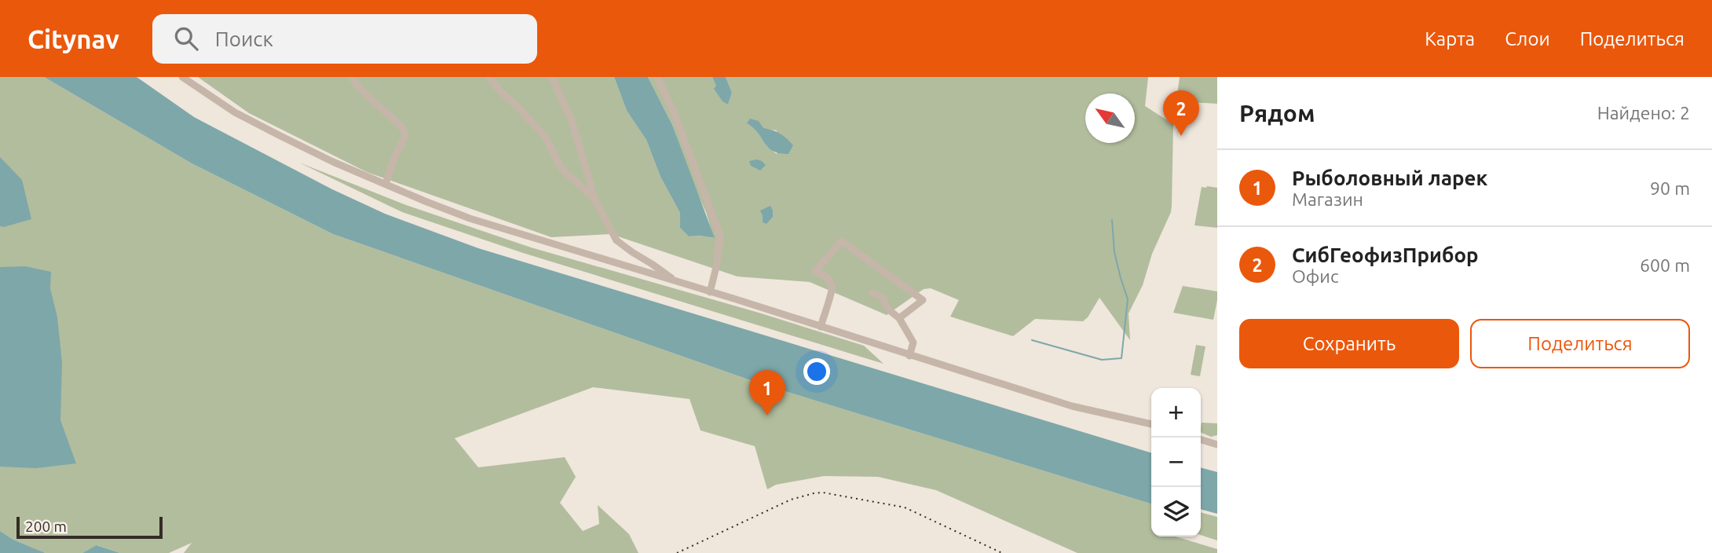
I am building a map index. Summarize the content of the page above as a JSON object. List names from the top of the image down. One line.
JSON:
{"scale_bar":"200 m","north":"top left","page":{"header":"Citynav","search":"Поиск","nav":["Карта","Слои","Поделиться"],"heading":["Рядом","Найдено: 2"],"pins":["2","1"],"list":[{"mark":"1","name":"Рыболовный ларек","note":"Магазин","value":"90 m"},{"mark":"2","name":"СибГеофизПрибор","note":"Офис","value":"600 m"}],"buttons":["Сохранить","Поделиться"],"map_buttons":["+","−"],"scale":"200 m"}}
